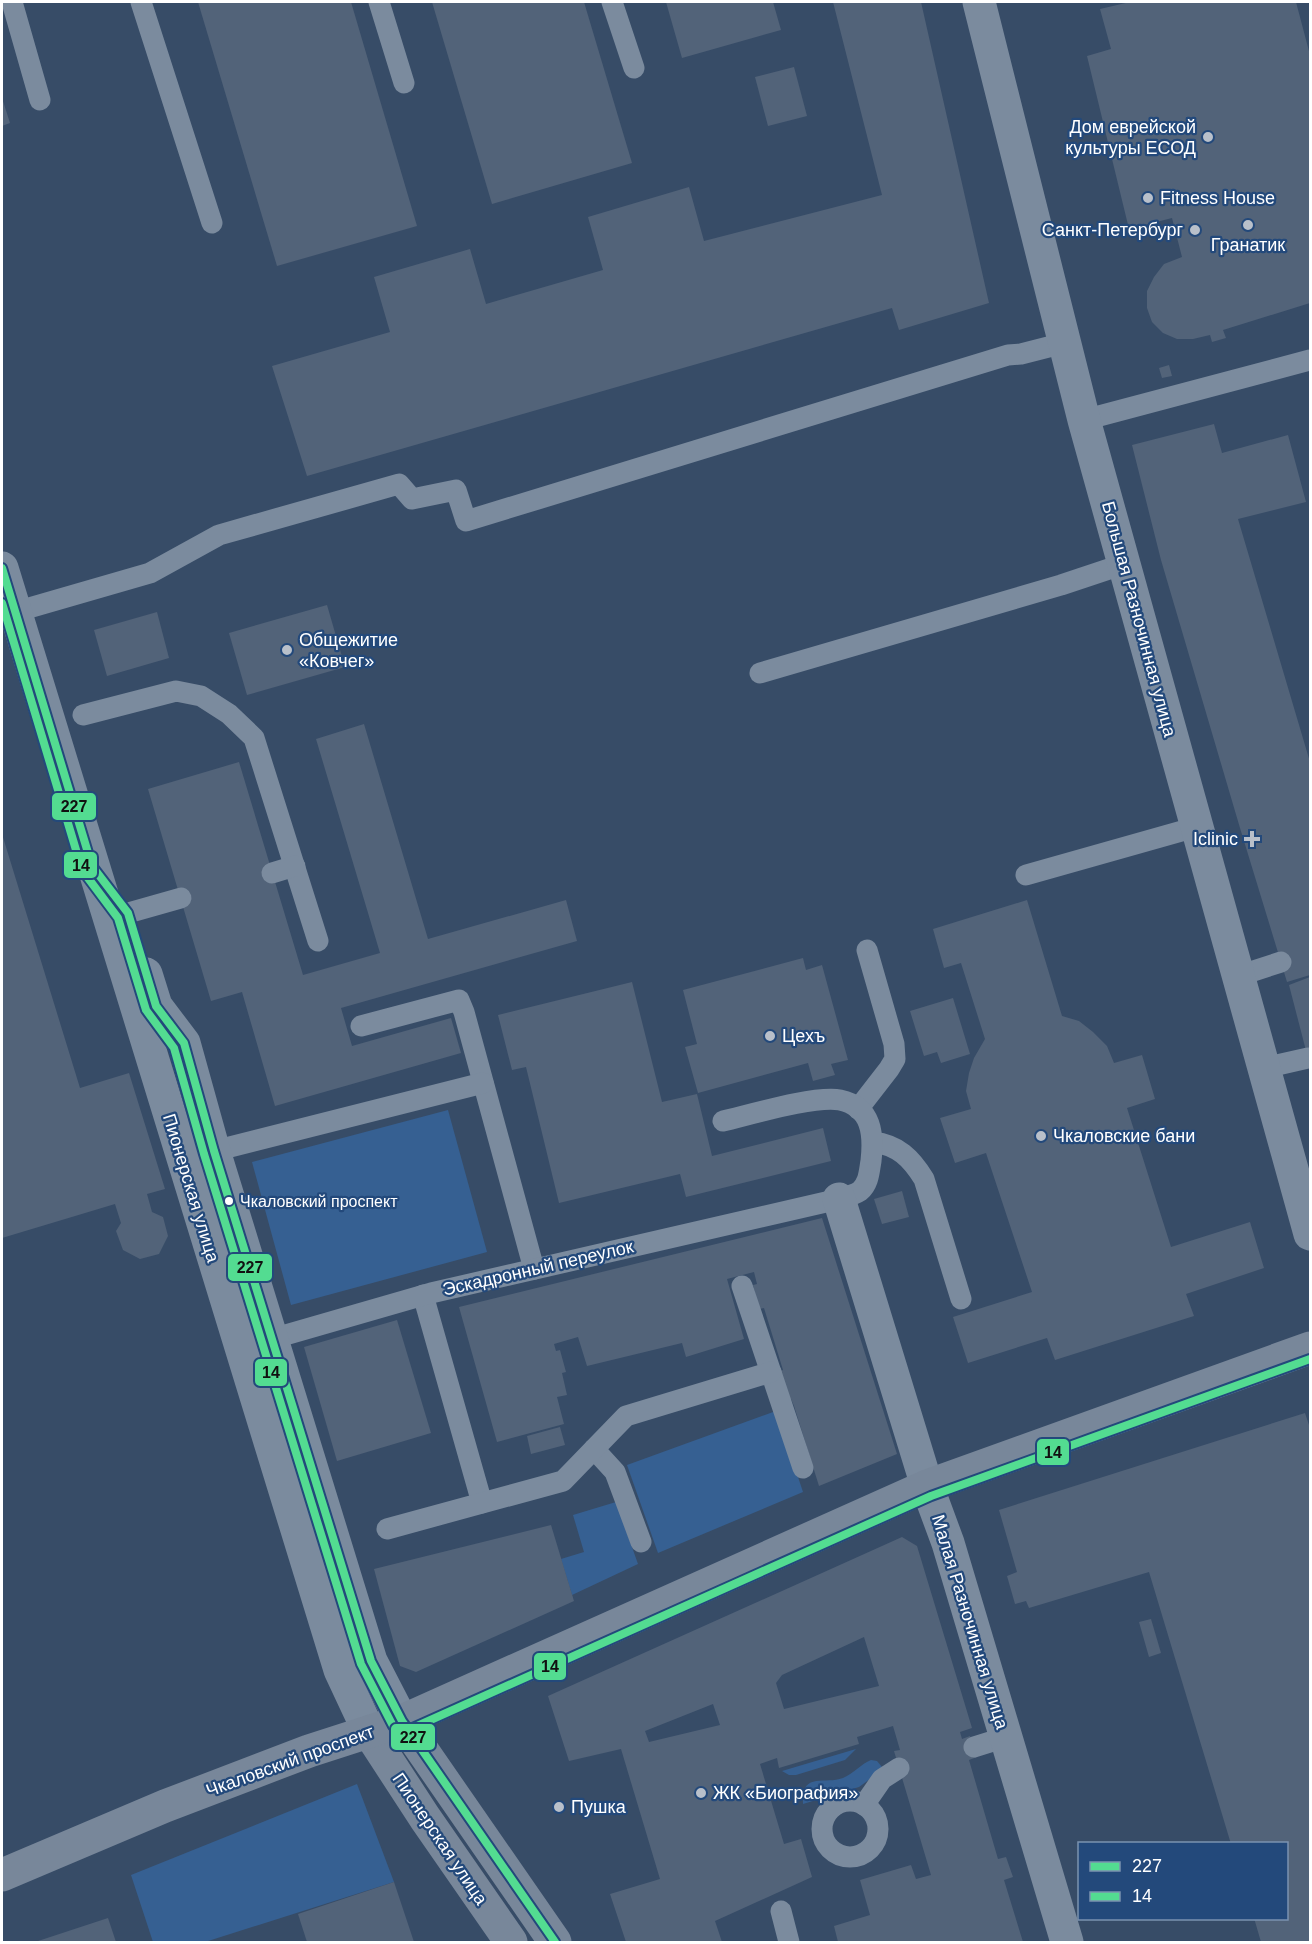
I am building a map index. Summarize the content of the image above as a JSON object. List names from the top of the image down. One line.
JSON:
{"streets":{"street":["Большая Разночинная улица","Пионерская улица","Малая Разночинная улица","Чкаловский проспект"],"lane":["Эскадронный переулок"]},"crossings":[["Пионерская улица","Эскадронный переулок"],["Пионерская улица","Чкаловский проспект"],["Эскадронный переулок","Малая Разночинная улица"],["Малая Разночинная улица","Чкаловский проспект"]],"places":{"other":["Дом еврейской культуры ЕСОД","Fitness House","Гранатик","Санкт-Петербург","Общежитие «Ковчег»","Цехъ","Чкаловские бани","Чкаловский проспект","ЖК «Биография»","Пушка"],"health":["Iclinic"]},"lines":["transit line 227","transit line 14"],"legend":["227","14"]}
